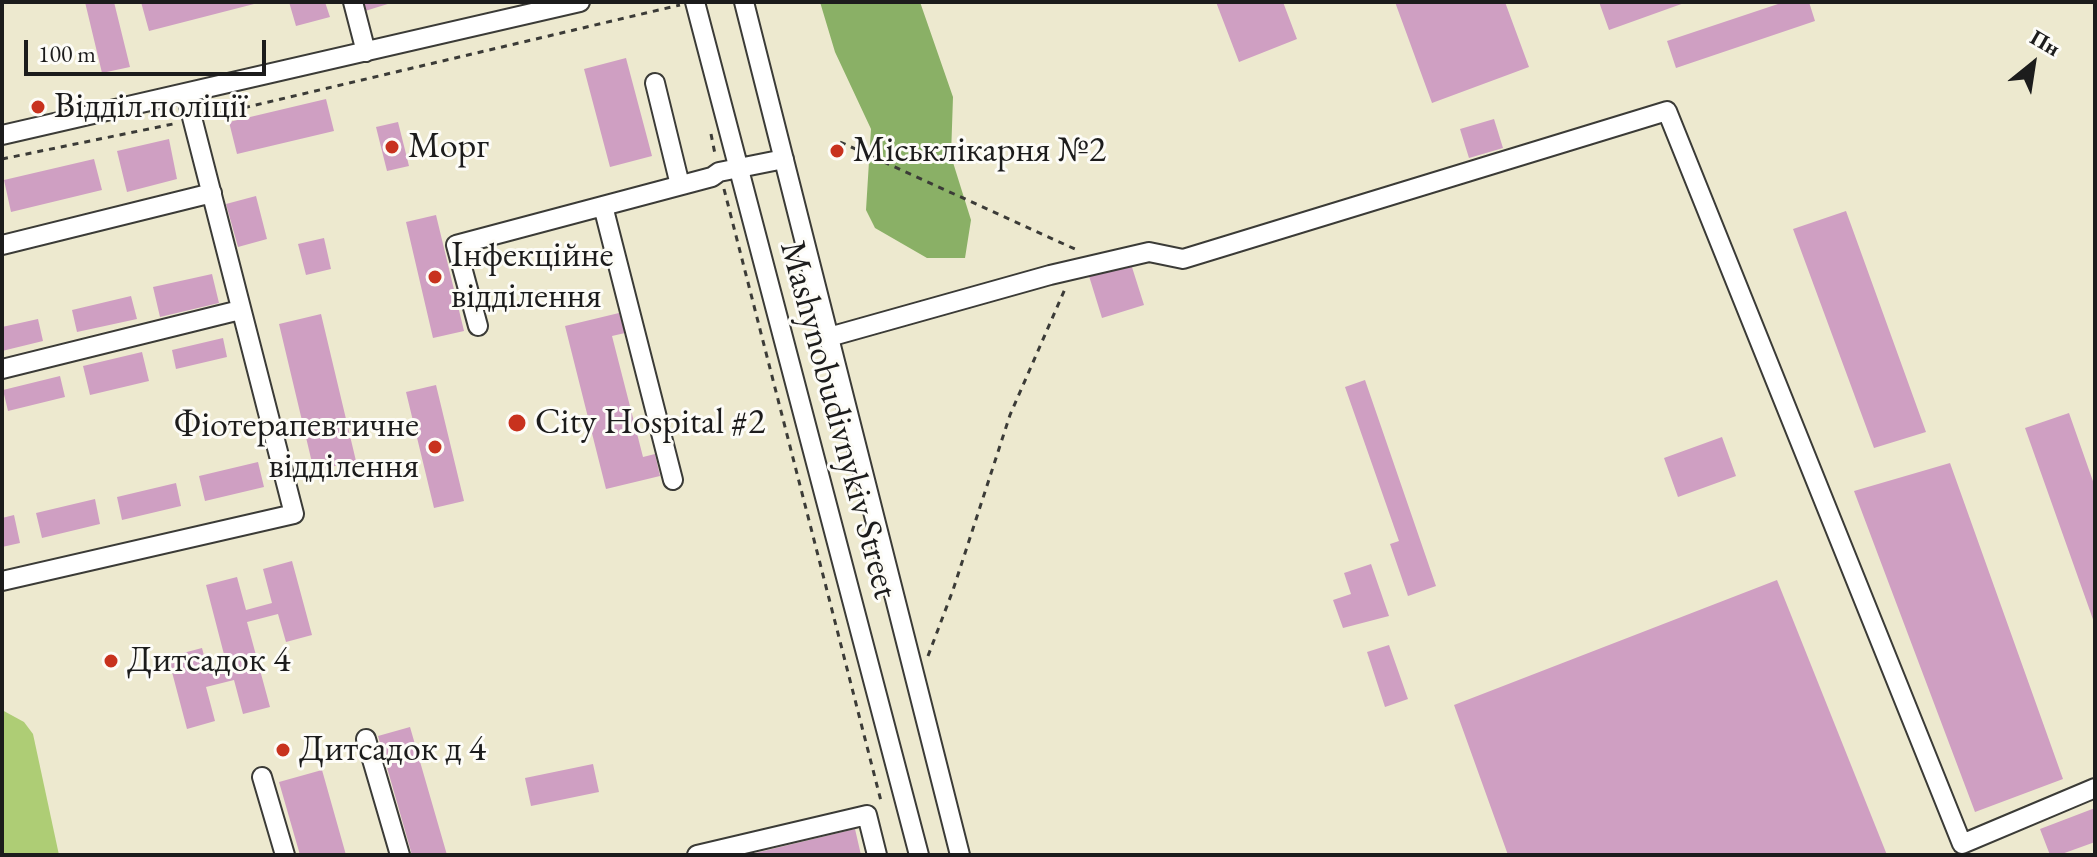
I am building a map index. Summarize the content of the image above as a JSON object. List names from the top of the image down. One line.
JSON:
{"streets":{"street":["Mashynobudivnykiv Street"]},"places":["Відділ поліції","Морг","Міськлікарня №2","Інфекційне відділення","City Hospital #2","Фіотерапевтичне відділення","Дитсадок 4","Дитсадок д 4"],"scale_bar":"100 m","north":"top right"}
